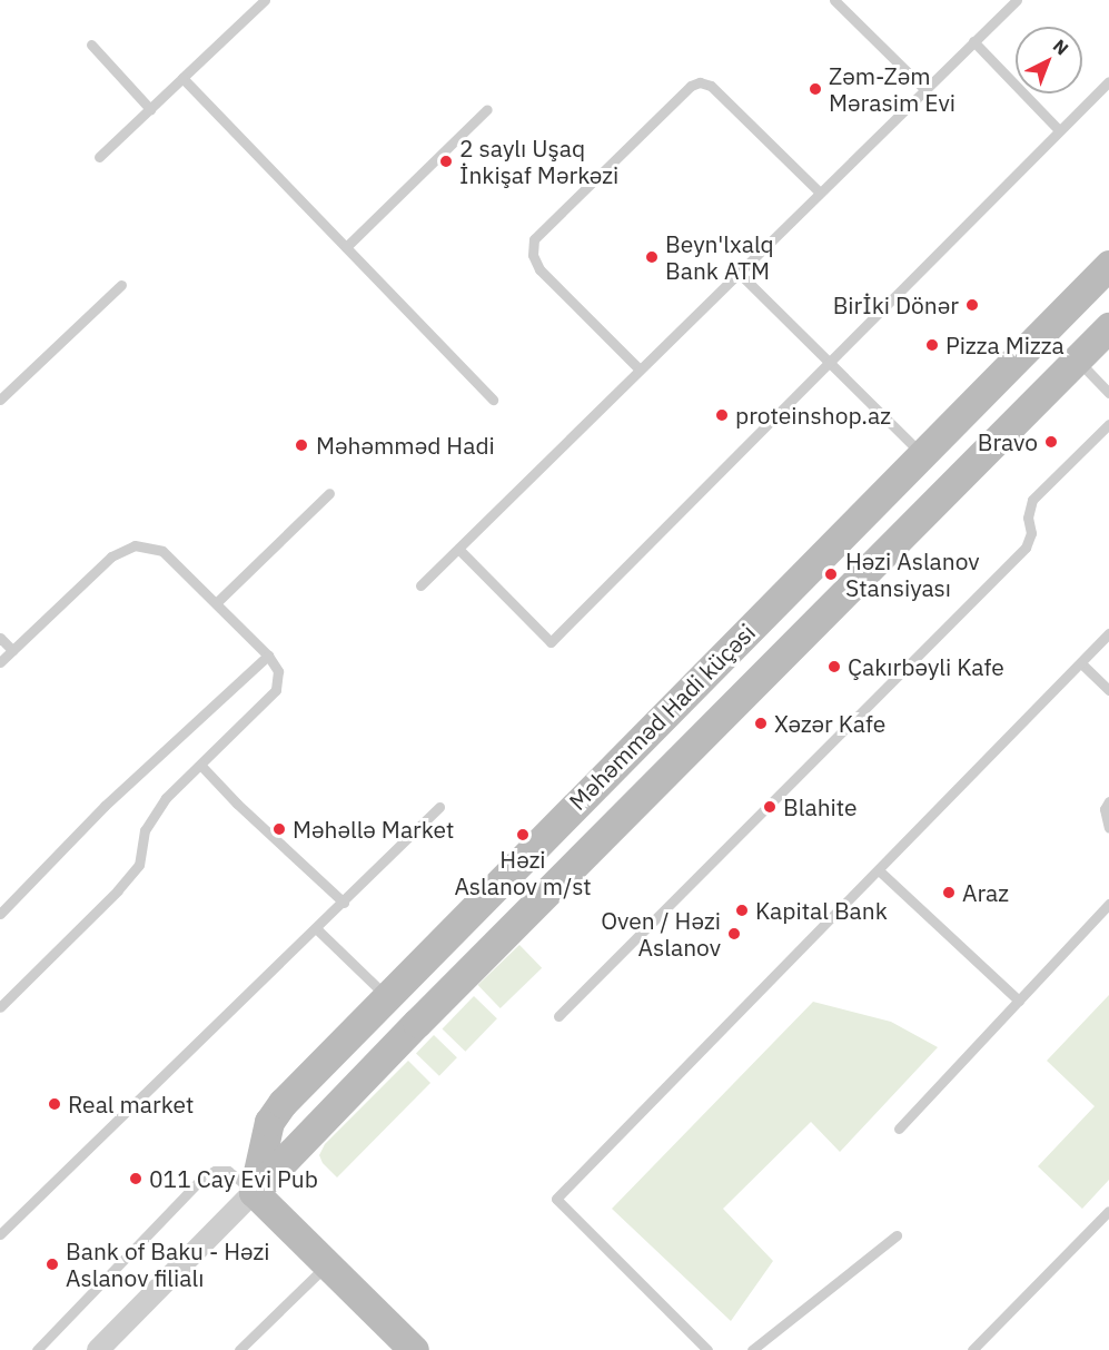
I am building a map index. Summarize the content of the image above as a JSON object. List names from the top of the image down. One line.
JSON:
{"streets":{"street":["Məhəmməd Hadi küçəsi"]},"places":["Zәm-Zәm Mәrasim Evi","2 saylı Uşaq İnkişaf Mərkəzi","Beyn'lxalq Bank ATM","Birİki Dönər","Pizza Mizza","proteinshop.az","Bravo","Məhəmməd Hadi","Həzi Aslanov Stansiyası","Çakırbəyli Kafe","Xəzər Kafe","Blahite","Mәhәllә Market","Həzi Aslanov m/st","Araz","Kapital Bank","Oven / Hәzi Aslanov","Real market","011 Cay Evi Pub","Bank of Baku - Həzi Aslanov filialı"],"north":"top right"}
